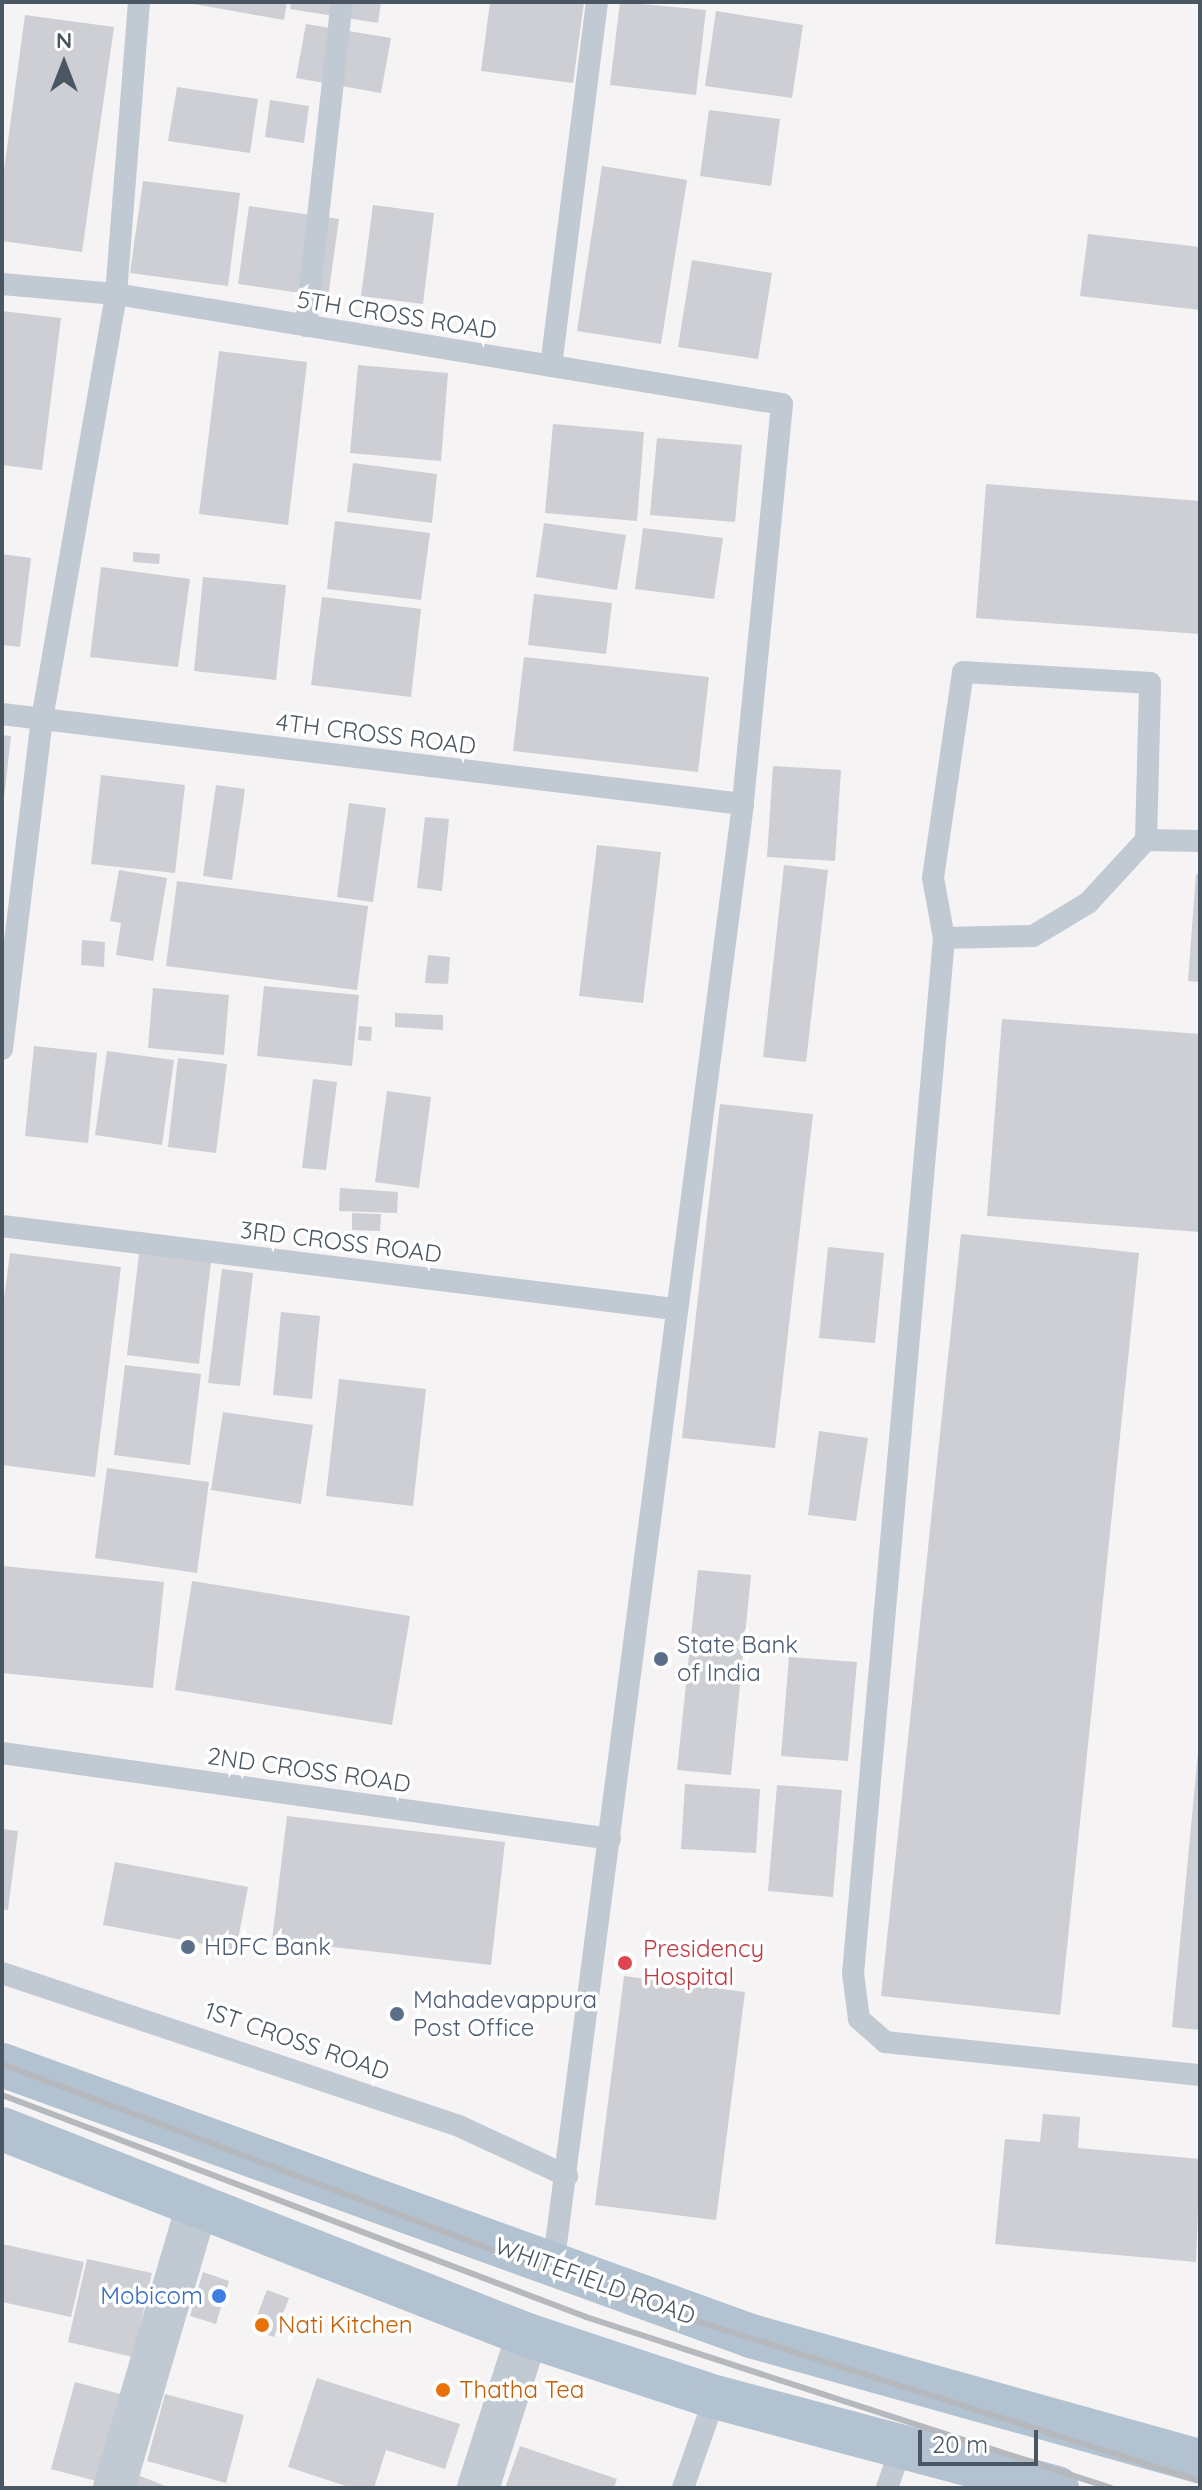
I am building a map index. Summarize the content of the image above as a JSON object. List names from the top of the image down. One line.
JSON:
{"streets":{"main road":["WHITEFIELD ROAD"],"lane":["5TH CROSS ROAD","4TH CROSS ROAD","3RD CROSS ROAD","2ND CROSS ROAD","1ST CROSS ROAD"]},"crossings":[["5TH CROSS ROAD","4TH CROSS ROAD"]],"places":["State Bank of India","HDFC Bank","Presidency Hospital","Mahadevappura Post Office","Mobicom","Nati Kitchen","Thatha Tea"],"scale_bar":"20 m","north":"top"}
